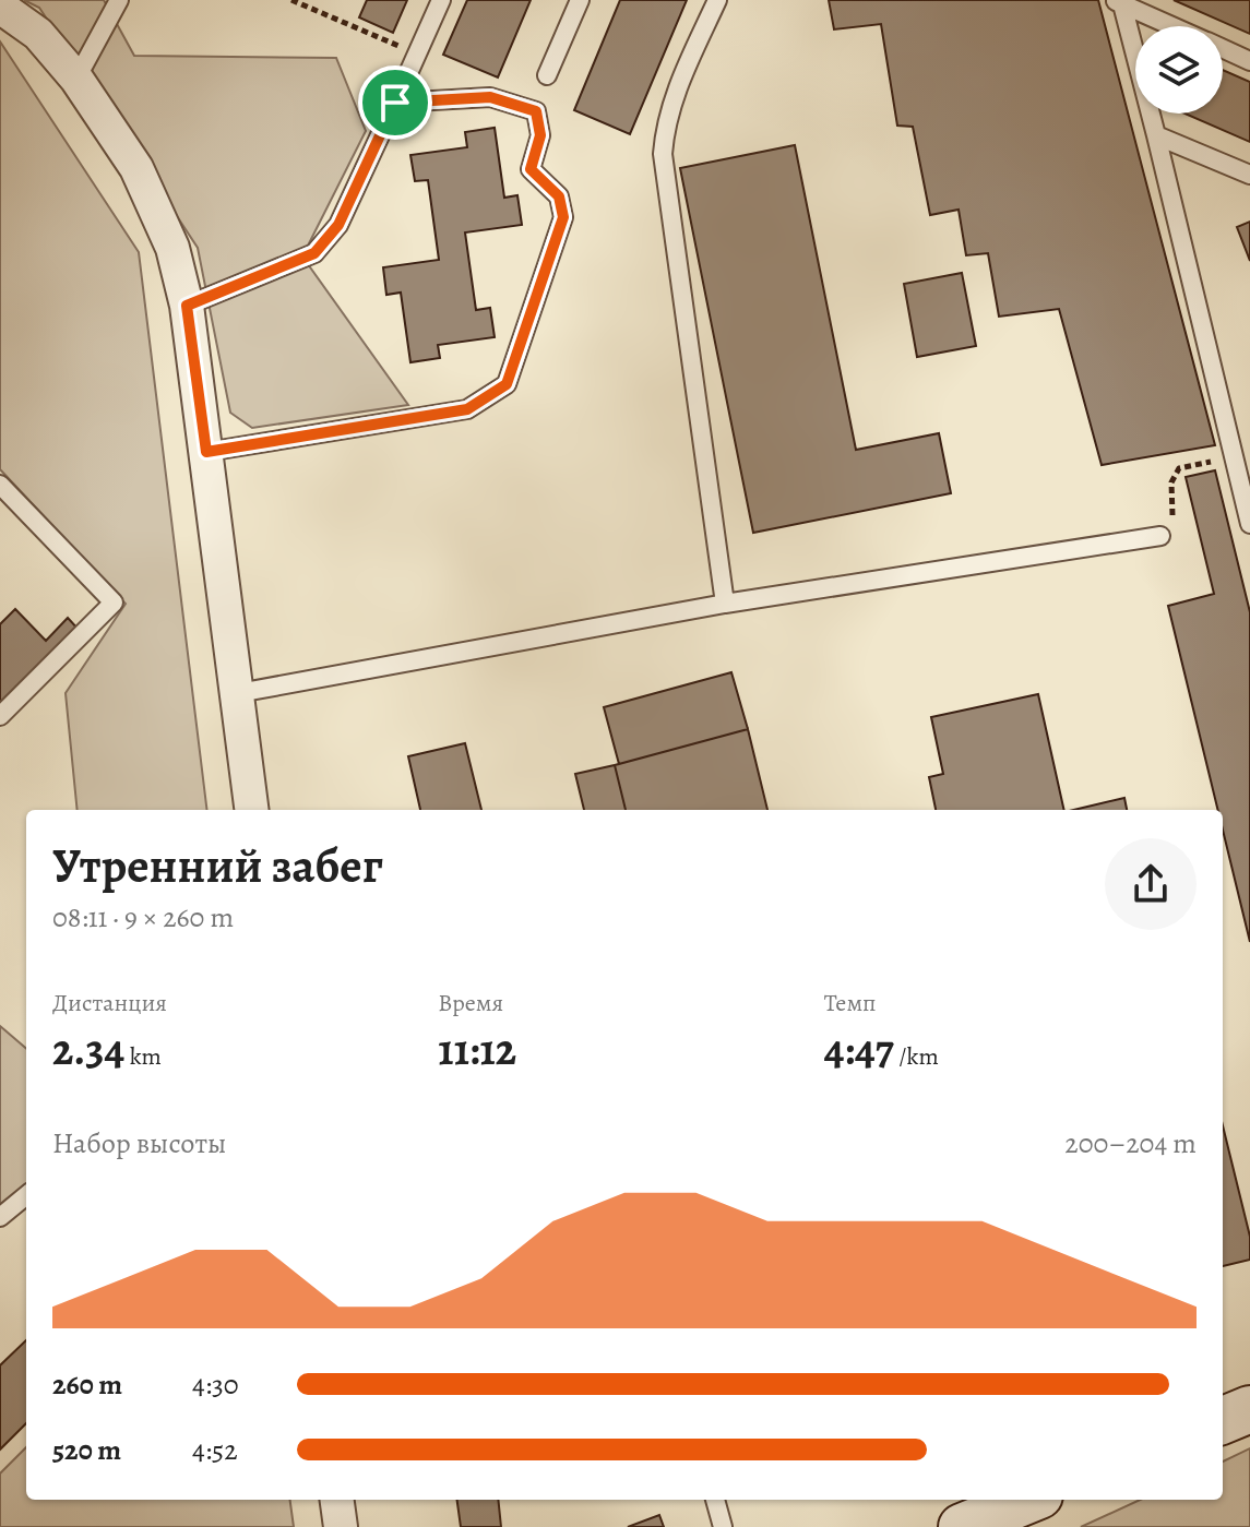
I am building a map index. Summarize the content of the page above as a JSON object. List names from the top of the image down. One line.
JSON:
{"page":{"heading":["Утренний забег","08:11 · 9 × 260 m"],"stats":[["Дистанция","2.34 km"],["Время","11:12"],["Темп","4:47 /km"]],"chart":["Набор высоты","200–204 m"],"list":[{"name":"260 m","note":"4:30"},{"name":"520 m","note":"4:52"}]}}
